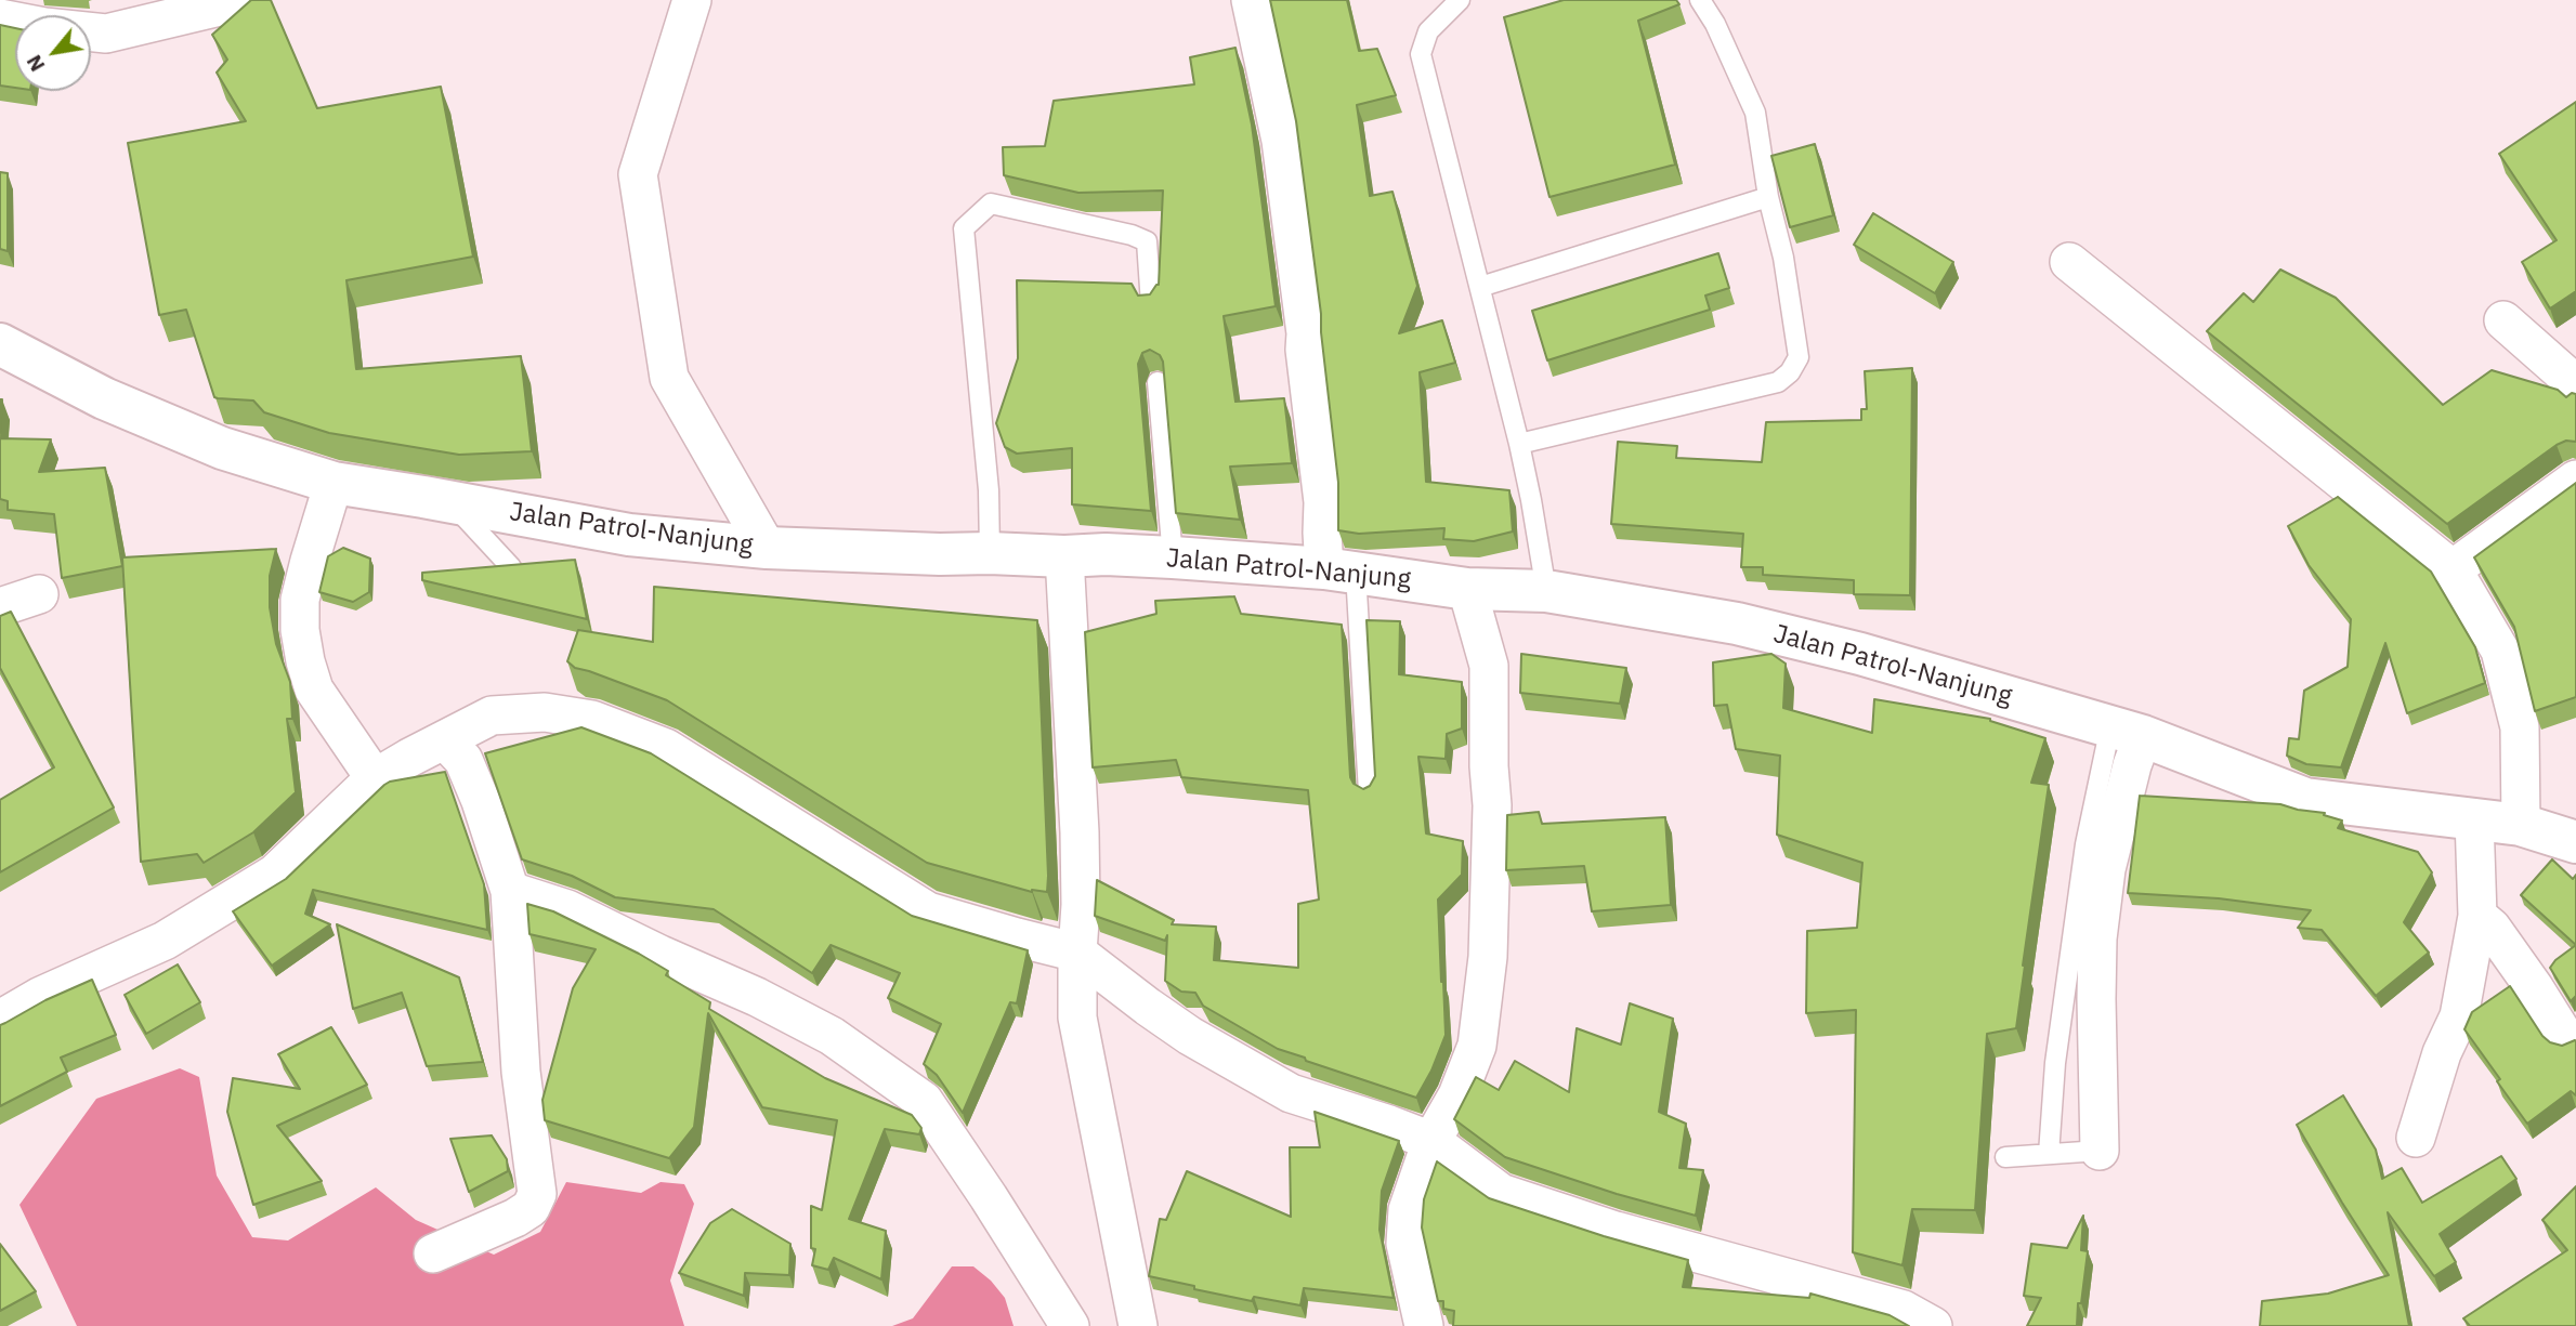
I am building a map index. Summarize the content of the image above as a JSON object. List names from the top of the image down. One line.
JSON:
{"streets":{"main road":["Jalan Patrol-Nanjung"]},"north":"bottom left"}
